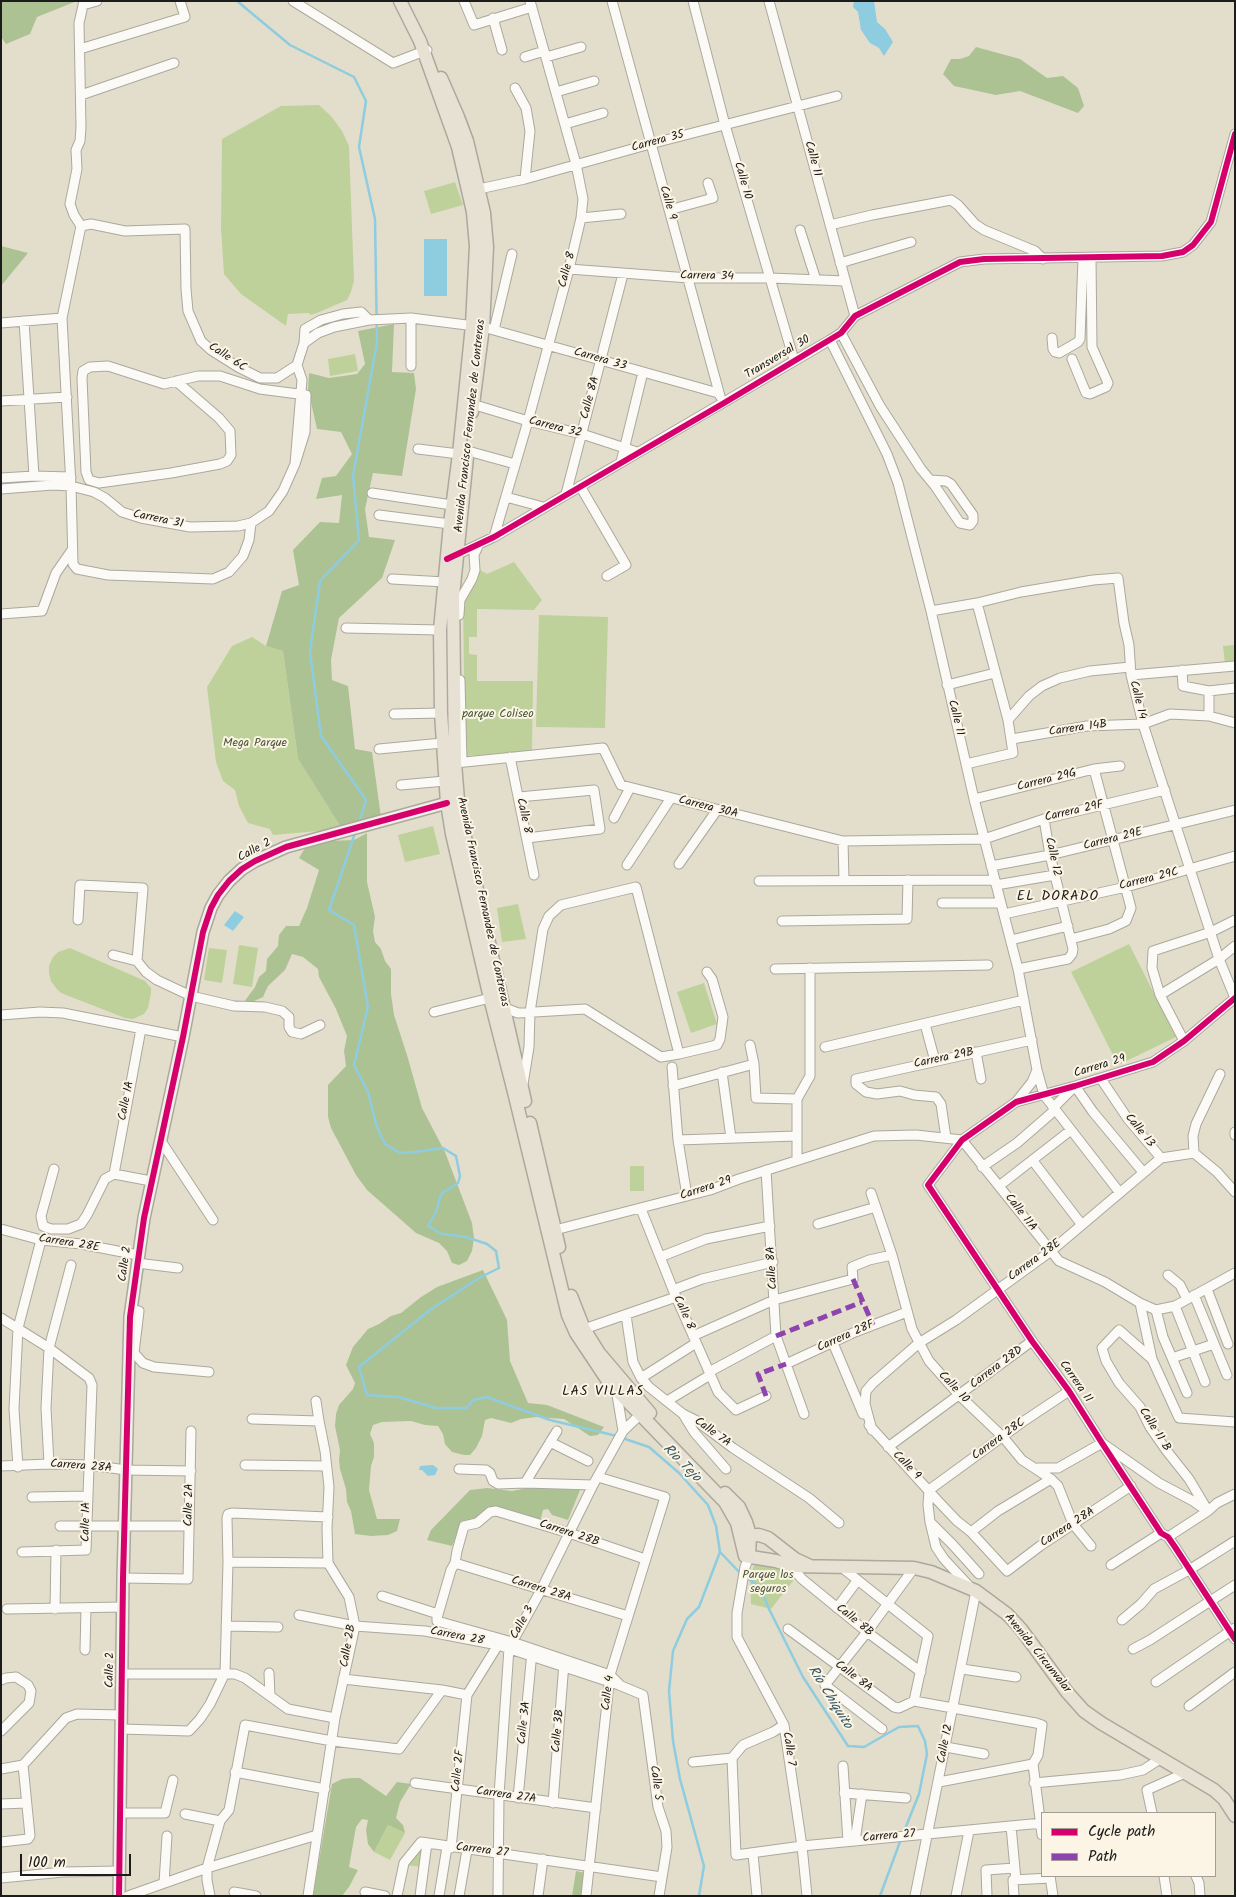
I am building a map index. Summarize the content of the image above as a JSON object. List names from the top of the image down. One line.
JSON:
{"streets":{"main road":["Avenida Francisco Fernandez de Contreras","Avenida Circunvalar"],"street":["Carrera 35","Calle 11","Calle 10","Calle 9","Calle 8","Carrera 34","Calle 6C","Transversal 30","Carrera 33","Calle 8A","Carrera 32","Carrera 31","Calle 14","Carrera 14B","Carrera 29G","Carrera 30A","Carrera 29F","Carrera 29E","Calle 2","Calle 12","Carrera 29C","Carrera 29B","Carrera 29","Calle 1A","Calle 13","Calle 11A","Carrera 28E","Carrera 28F","Carrera 28D","Carrera 11","Calle 11 B","Calle 7A","Carrera 28C","Carrera 28A","Calle 2A","Carrera 28B","Calle 8B","Calle 3","Carrera 28","Calle 2B","Calle 4","Calle 3A","Calle 3B","Calle 7","Calle 2F","Calle 5","Carrera 27A","Carrera 27"]},"crossings":[["Carrera 35","Calle 11"],["Carrera 35","Calle 10"],["Carrera 35","Calle 9"],["Carrera 35","Calle 8"],["Carrera 35","Avenida Francisco Fernandez de Contreras"],["Calle 11","Carrera 34"],["Calle 11","Transversal 30"],["Calle 11","Calle 14"],["Calle 11","Carrera 29G"],["Calle 11","Carrera 30A"],["Calle 11","Carrera 29F"],["Calle 11","Carrera 29E"],["Calle 11","Calle 12"],["Calle 11","Carrera 29C"],["Calle 11","Carrera 29B"],["Calle 11","Carrera 29"],["Calle 10","Carrera 34"],["Calle 10","Transversal 30"],["Calle 10","Carrera 28E"],["Calle 10","Carrera 28F"],["Calle 10","Carrera 28D"],["Calle 10","Carrera 28C"],["Calle 10","Carrera 28A"],["Calle 9","Carrera 34"],["Calle 9","Transversal 30"],["Calle 9","Carrera 33"],["Calle 9","Carrera 28E"],["Calle 9","Carrera 28F"],["Calle 9","Carrera 28D"],["Calle 9","Carrera 28C"],["Calle 9","Carrera 28A"],["Calle 8","Carrera 34"],["Calle 8","Transversal 30"],["Calle 8","Carrera 33"],["Calle 8","Carrera 32"],["Calle 8","Carrera 29"],["Carrera 34","Calle 8A"],["Transversal 30","Calle 8A"],["Transversal 30","Avenida Francisco Fernandez de Contreras"],["Transversal 30","Carrera 32"],["Carrera 33","Calle 8A"],["Carrera 33","Avenida Francisco Fernandez de Contreras"],["Calle 8A","Carrera 32"],["Calle 8A","Carrera 29"],["Calle 8A","Carrera 28F"],["Avenida Francisco Fernandez de Contreras","Carrera 32"],["Avenida Francisco Fernandez de Contreras","Calle 2"],["Avenida Francisco Fernandez de Contreras","Carrera 29"],["Avenida Francisco Fernandez de Contreras","Calle 3"],["Avenida Francisco Fernandez de Contreras","Avenida Circunvalar"],["Avenida Francisco Fernandez de Contreras","Calle 7"],["Calle 14","Carrera 14B"],["Calle 14","Carrera 29F"],["Calle 14","Carrera 29E"],["Calle 14","Carrera 29C"],["Calle 14","Carrera 29"],["Carrera 30A","Carrera 29F"],["Carrera 29F","Calle 12"],["Carrera 29E","Calle 12"],["Calle 2","Carrera 28E"],["Calle 2","Carrera 28A"],["Calle 2","Calle 2A"],["Calle 12","Carrera 29C"],["Calle 12","Avenida Circunvalar"],["Calle 12","Carrera 27"],["Carrera 29B","Carrera 29"],["Carrera 29","Calle 13"],["Carrera 29","Calle 11A"],["Carrera 29","Carrera 11"],["Calle 1A","Carrera 28A"],["Calle 13","Carrera 28E"],["Calle 11A","Carrera 28E"],["Calle 11A","Carrera 11"],["Carrera 28E","Carrera 11"],["Carrera 28D","Carrera 11"],["Carrera 11","Carrera 28C"],["Carrera 11","Carrera 28A"],["Carrera 28A","Calle 2A"],["Carrera 28A","Carrera 28B"],["Carrera 28A","Calle 3"],["Carrera 28A","Calle 4"],["Carrera 28B","Calle 3"],["Carrera 28B","Calle 4"],["Calle 8B","Avenida Circunvalar"],["Calle 3","Carrera 28"],["Calle 3","Calle 4"],["Calle 3","Carrera 27A"],["Calle 3","Carrera 27"],["Carrera 28","Calle 2B"],["Carrera 28","Calle 4"],["Carrera 28","Calle 3A"],["Carrera 28","Calle 3B"],["Carrera 28","Calle 5"],["Avenida Circunvalar","Calle 7"],["Calle 4","Calle 5"],["Calle 4","Carrera 27A"],["Calle 4","Carrera 27"],["Calle 3A","Carrera 27A"],["Calle 3B","Carrera 27A"],["Calle 7","Carrera 27"],["Calle 2F","Carrera 27A"],["Calle 2F","Carrera 27"],["Calle 5","Carrera 27"]],"districts":["EL DORADO","LAS VILLAS"],"water":["Rio Tejo","Río Chiquito"],"parks":["parque Coliseo","Mega Parque","Parque los seguros"],"legend":["Cycle path","Path"],"scale_bar":"100 m"}
